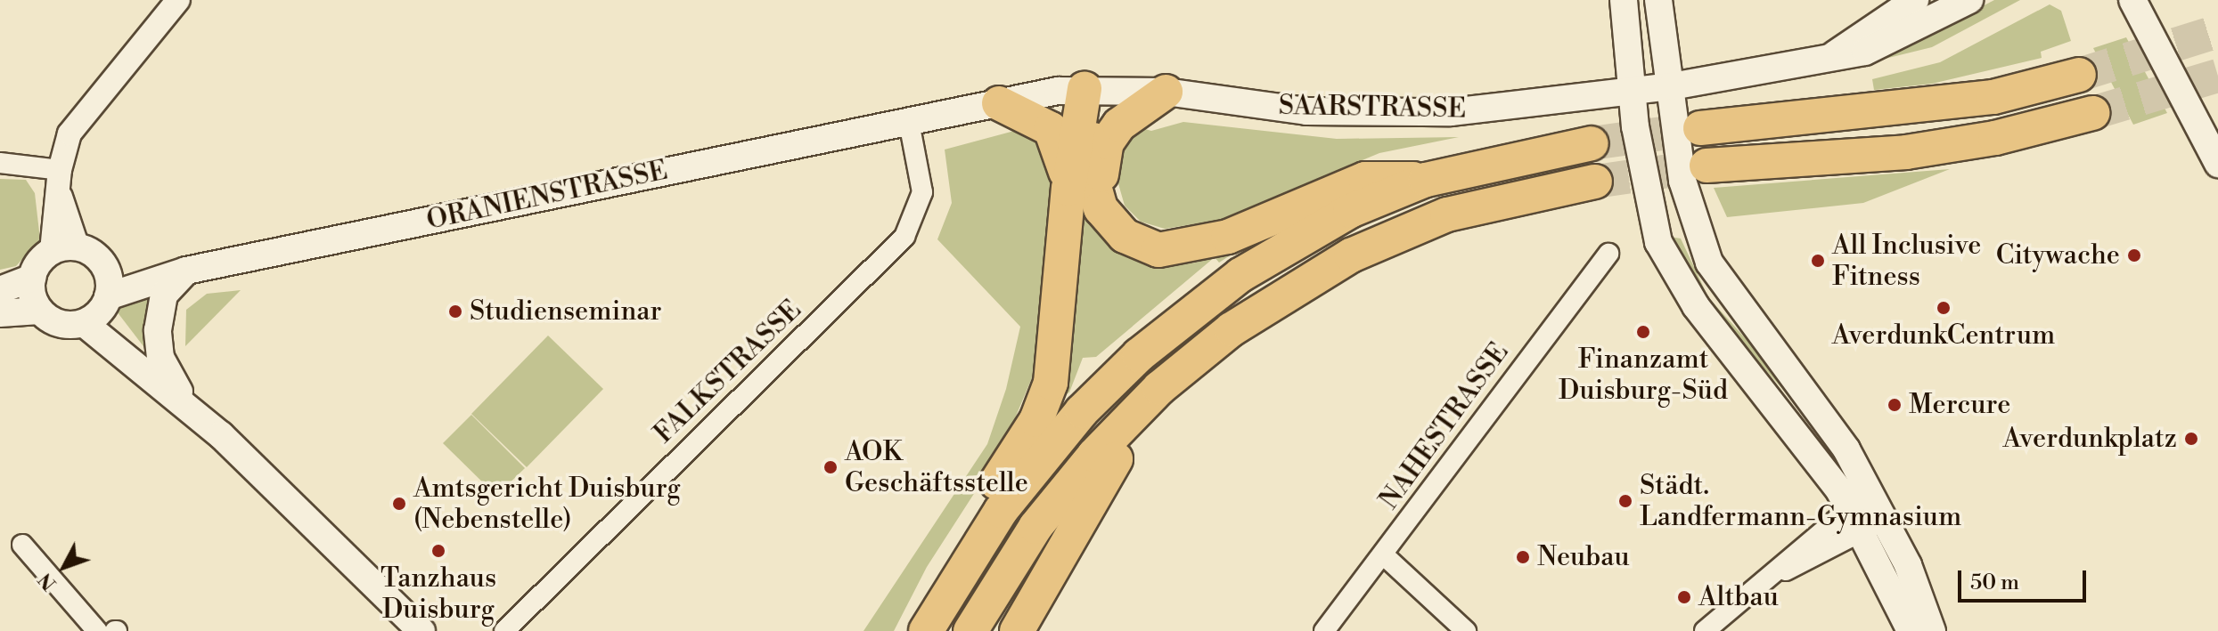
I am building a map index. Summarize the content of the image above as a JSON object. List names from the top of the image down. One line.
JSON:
{"streets":{"main road":["SAARSTRASSE","ORANIENSTRASSE"],"street":["FALKSTRASSE","NAHESTRASSE"]},"crossings":[["SAARSTRASSE","ORANIENSTRASSE"],["SAARSTRASSE","FALKSTRASSE"],["ORANIENSTRASSE","FALKSTRASSE"]],"places":["Citywache","All Inclusive Fitness","AverdunkCentrum","Studienseminar","Finanzamt Duisburg-Süd","Mercure","Averdunkplatz","AOK Geschäftsstelle","Städt. Landfermann-Gymnasium","Amtsgericht Duisburg (Nebenstelle)","Tanzhaus Duisburg","Neubau","Altbau"],"scale_bar":"50 m","north":"bottom left"}
